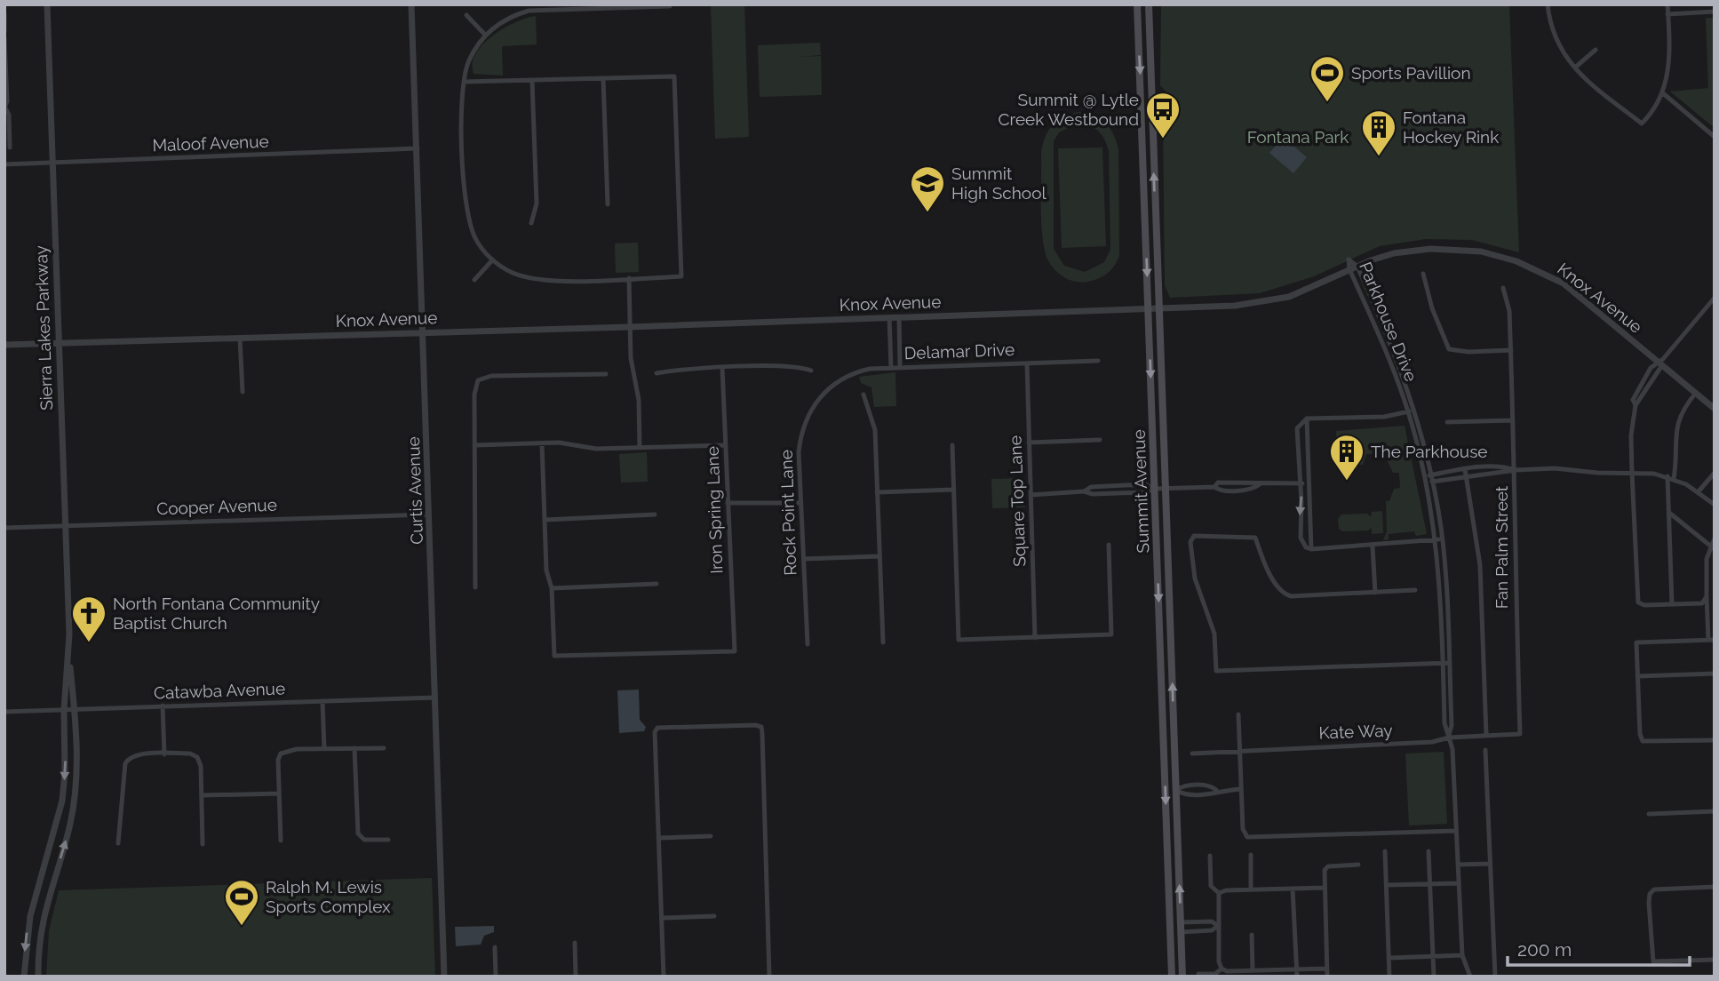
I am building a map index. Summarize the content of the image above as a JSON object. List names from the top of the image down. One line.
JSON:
{"streets":{"main road":["Summit Avenue"],"street":["Maloof Avenue","Knox Avenue","Parkhouse Drive","Sierra Lakes Parkway","Delamar Drive","Curtis Avenue","Square Top Lane","Cooper Avenue","Iron Spring Lane","Rock Point Lane","Fan Palm Street","Catawba Avenue","Kate Way"]},"crossings":[["Maloof Avenue","Sierra Lakes Parkway"],["Maloof Avenue","Curtis Avenue"],["Knox Avenue","Parkhouse Drive"],["Knox Avenue","Sierra Lakes Parkway"],["Knox Avenue","Curtis Avenue"],["Knox Avenue","Summit Avenue"],["Parkhouse Drive","Kate Way"],["Sierra Lakes Parkway","Cooper Avenue"],["Sierra Lakes Parkway","Catawba Avenue"],["Delamar Drive","Square Top Lane"],["Delamar Drive","Rock Point Lane"],["Curtis Avenue","Cooper Avenue"],["Curtis Avenue","Catawba Avenue"],["Fan Palm Street","Kate Way"]],"parks":["Fontana Park"],"places":{"sports":["Sports Pavillion","Ralph M. Lewis Sports Complex"],"bus stop":["Summit @ Lytle Creek Westbound"],"building":["Fontana Hockey Rink","The Parkhouse"],"school or university":["Summit High School"],"church":["North Fontana Community Baptist Church"]},"scale_bar":"200 m"}
